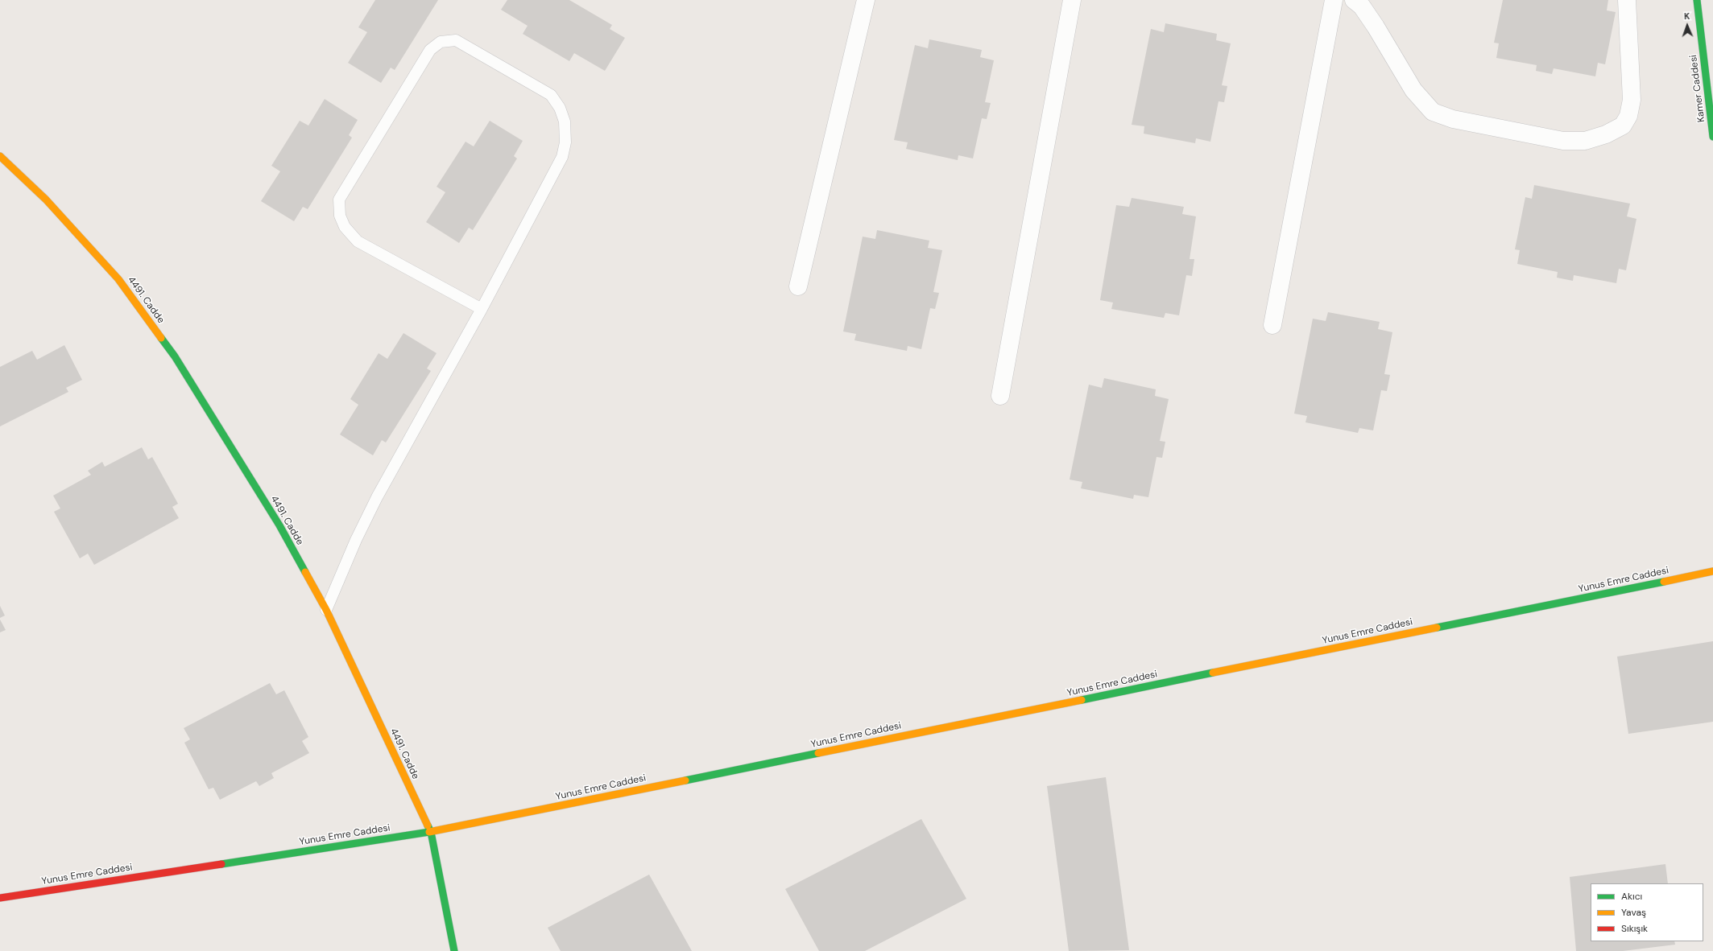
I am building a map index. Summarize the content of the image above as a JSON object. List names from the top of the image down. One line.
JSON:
{"streets":{"street":["Kamer Caddesi","4491. Cadde","Yunus Emre Caddesi"]},"crossings":[["4491. Cadde","Yunus Emre Caddesi"]],"legend":["Akıcı","Yavaş","Sıkışık"],"north":"top"}
